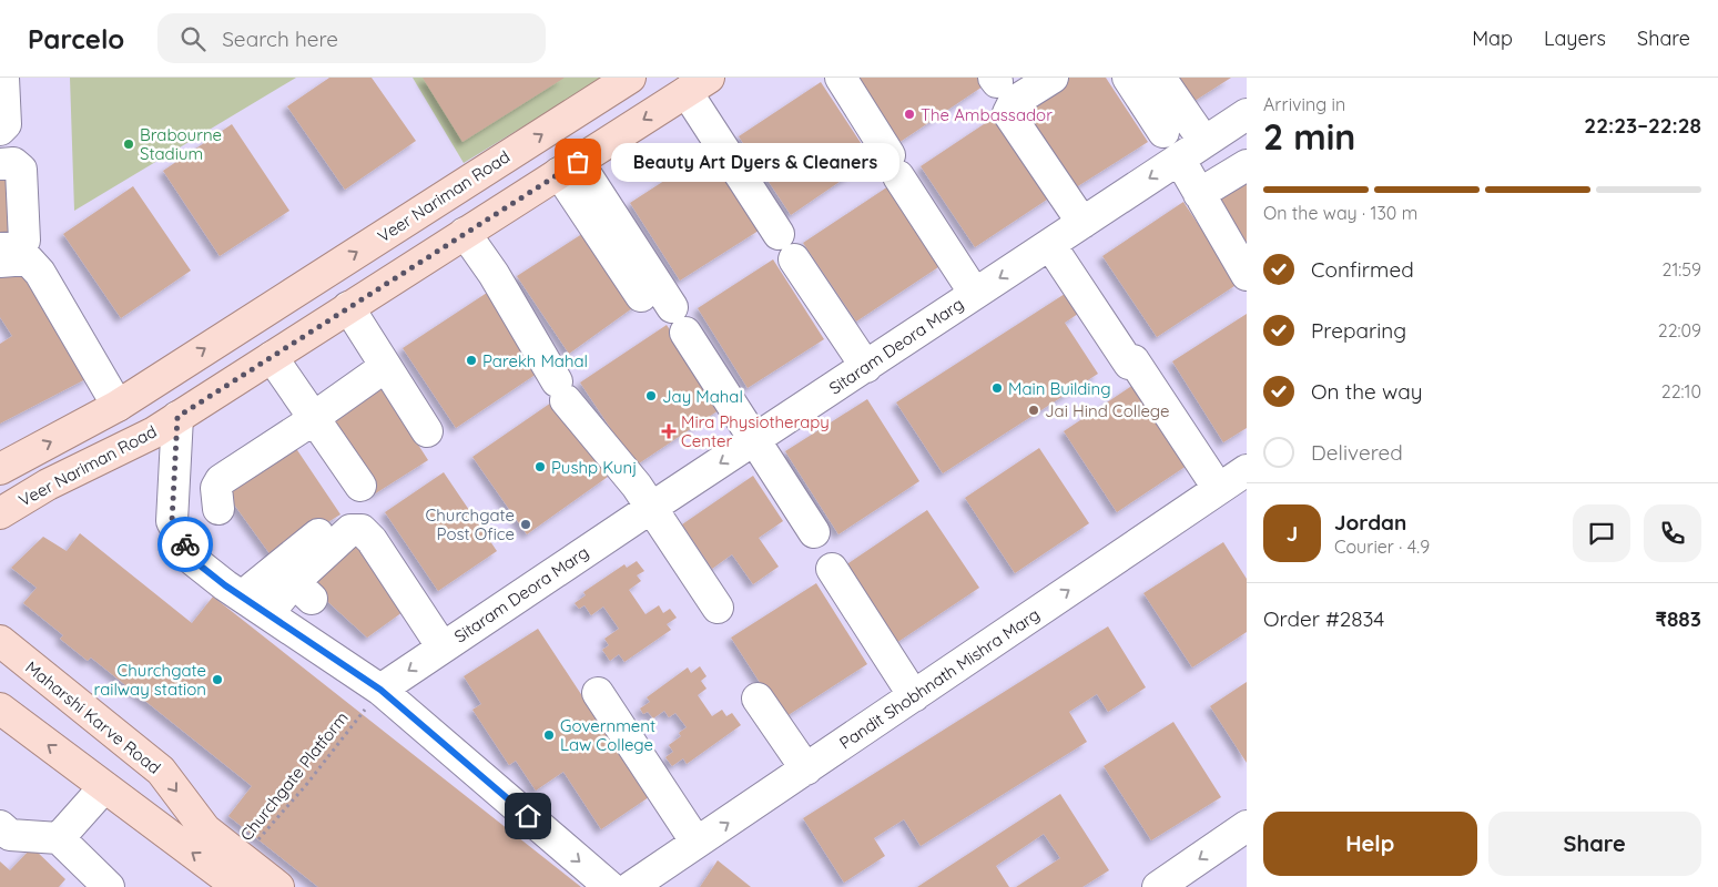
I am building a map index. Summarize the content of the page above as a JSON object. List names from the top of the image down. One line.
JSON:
{"streets":{"main road":["Veer Nariman Road","Maharshi Karve Road"],"street":["Sitaram Deora Marg","Pandit Shobhnath Mishra Marg"],"path":["Churchgate Platform"]},"crossings":[["Sitaram Deora Marg","Churchgate Platform"],["Maharshi Karve Road","Churchgate Platform"]],"one_way":["Pandit Shobhnath Mishra Marg"],"places":{"other":["The Ambassador","Brabourne Stadium","Beauty Art Dyers & Cleaners","Parekh Mahal","Main Building","Jay Mahal","Jai Hind College","Pushp Kunj","Churchgate Post Ofice","Churchgate railway station","Government Law College"],"health":["Mira Physiotherapy Center"]},"page":{"header":"Parcelo","search":"Search here","nav":["Map","Layers","Share"],"heading":["2 min","Arriving in","22:23–22:28"],"panel":["Jordan","Courier · 4.9","Order #2834","₹883"],"bubble":"Beauty Art Dyers & Cleaners","bar":"On the way · 130 m","list":[["Confirmed","21:59"],["Preparing","22:09"],["On the way","22:10"],"Delivered"],"round":"J","buttons":["Help","Share"]}}
